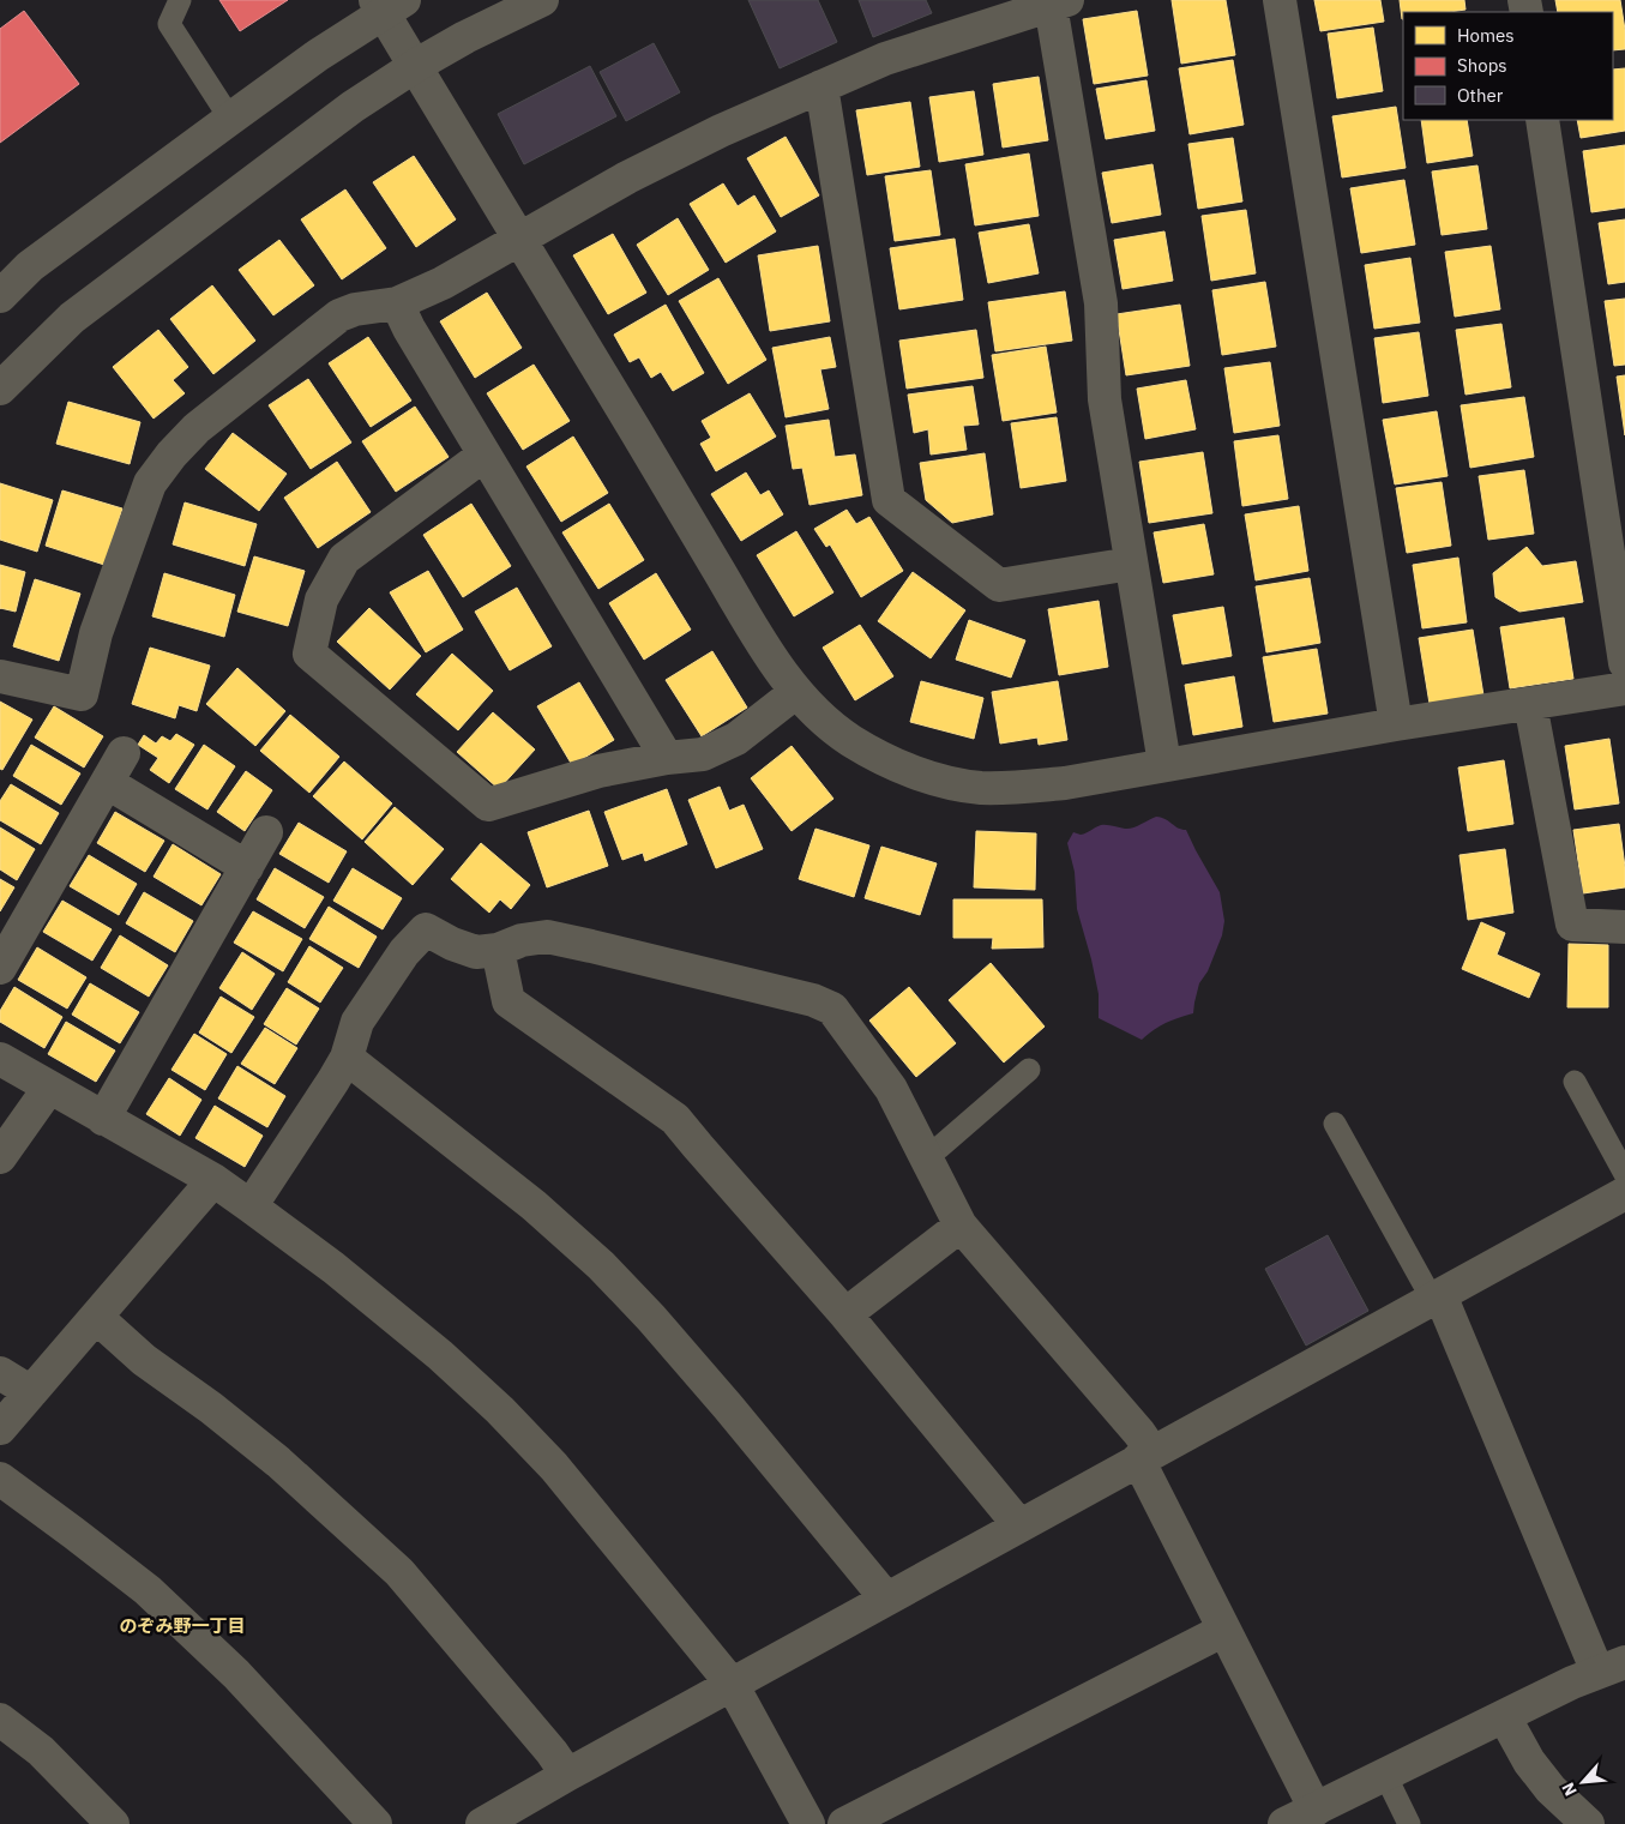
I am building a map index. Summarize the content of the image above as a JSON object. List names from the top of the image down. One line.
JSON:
{"districts":["のぞみ野一丁目"],"legend":["Homes","Shops","Other"],"north":"bottom left"}
